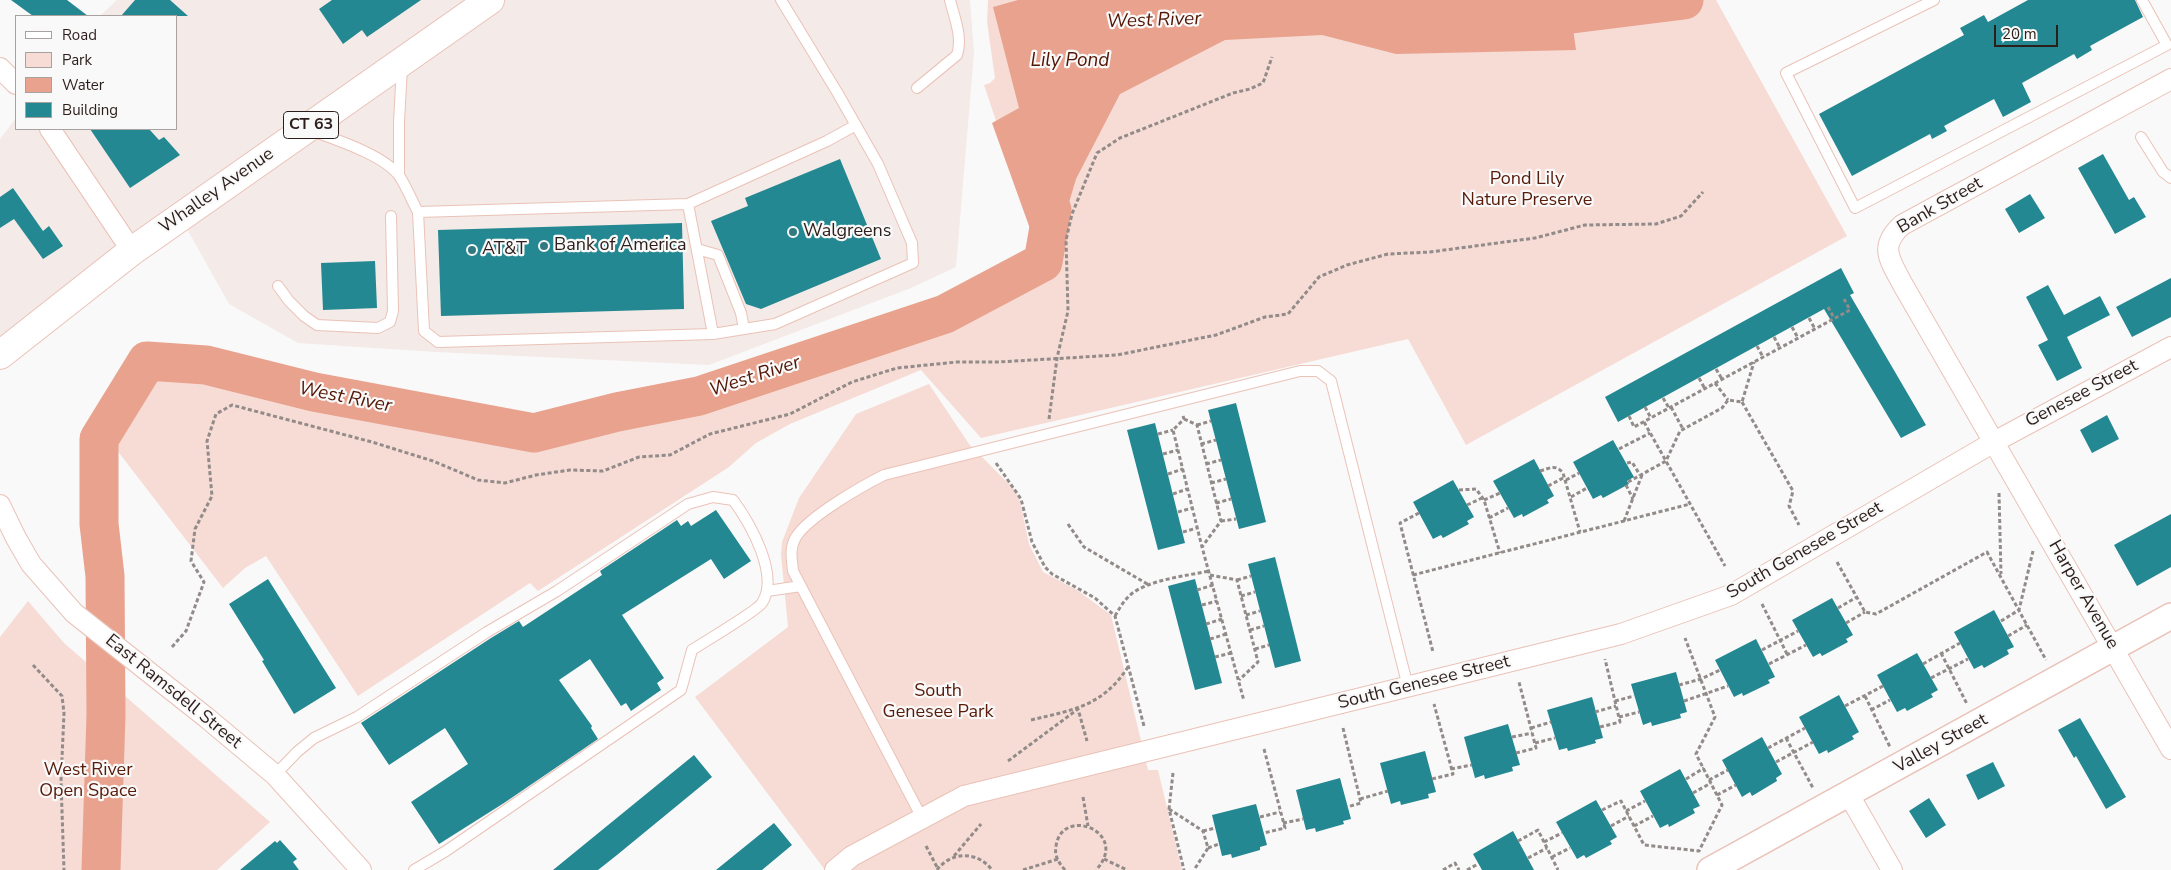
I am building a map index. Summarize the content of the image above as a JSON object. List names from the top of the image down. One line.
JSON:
{"streets":{"main road":["CT 63","Whalley Avenue"],"street":["Bank Street","Genesee Street","South Genesee Street","Harper Avenue","East Ramsdell Street","Valley Street"]},"crossings":[["Bank Street","Genesee Street"],["Bank Street","South Genesee Street"],["Bank Street","Harper Avenue"],["Genesee Street","South Genesee Street"],["Genesee Street","Harper Avenue"],["South Genesee Street","Harper Avenue"],["Harper Avenue","Valley Street"]],"water":["West River","Lily Pond"],"parks":["Pond Lily Nature Preserve","South Genesee Park","West River Open Space"],"places":["Walgreens","Bank of America","AT&T"],"legend":["Road","Park","Water","Building"],"scale_bar":"20 m"}
